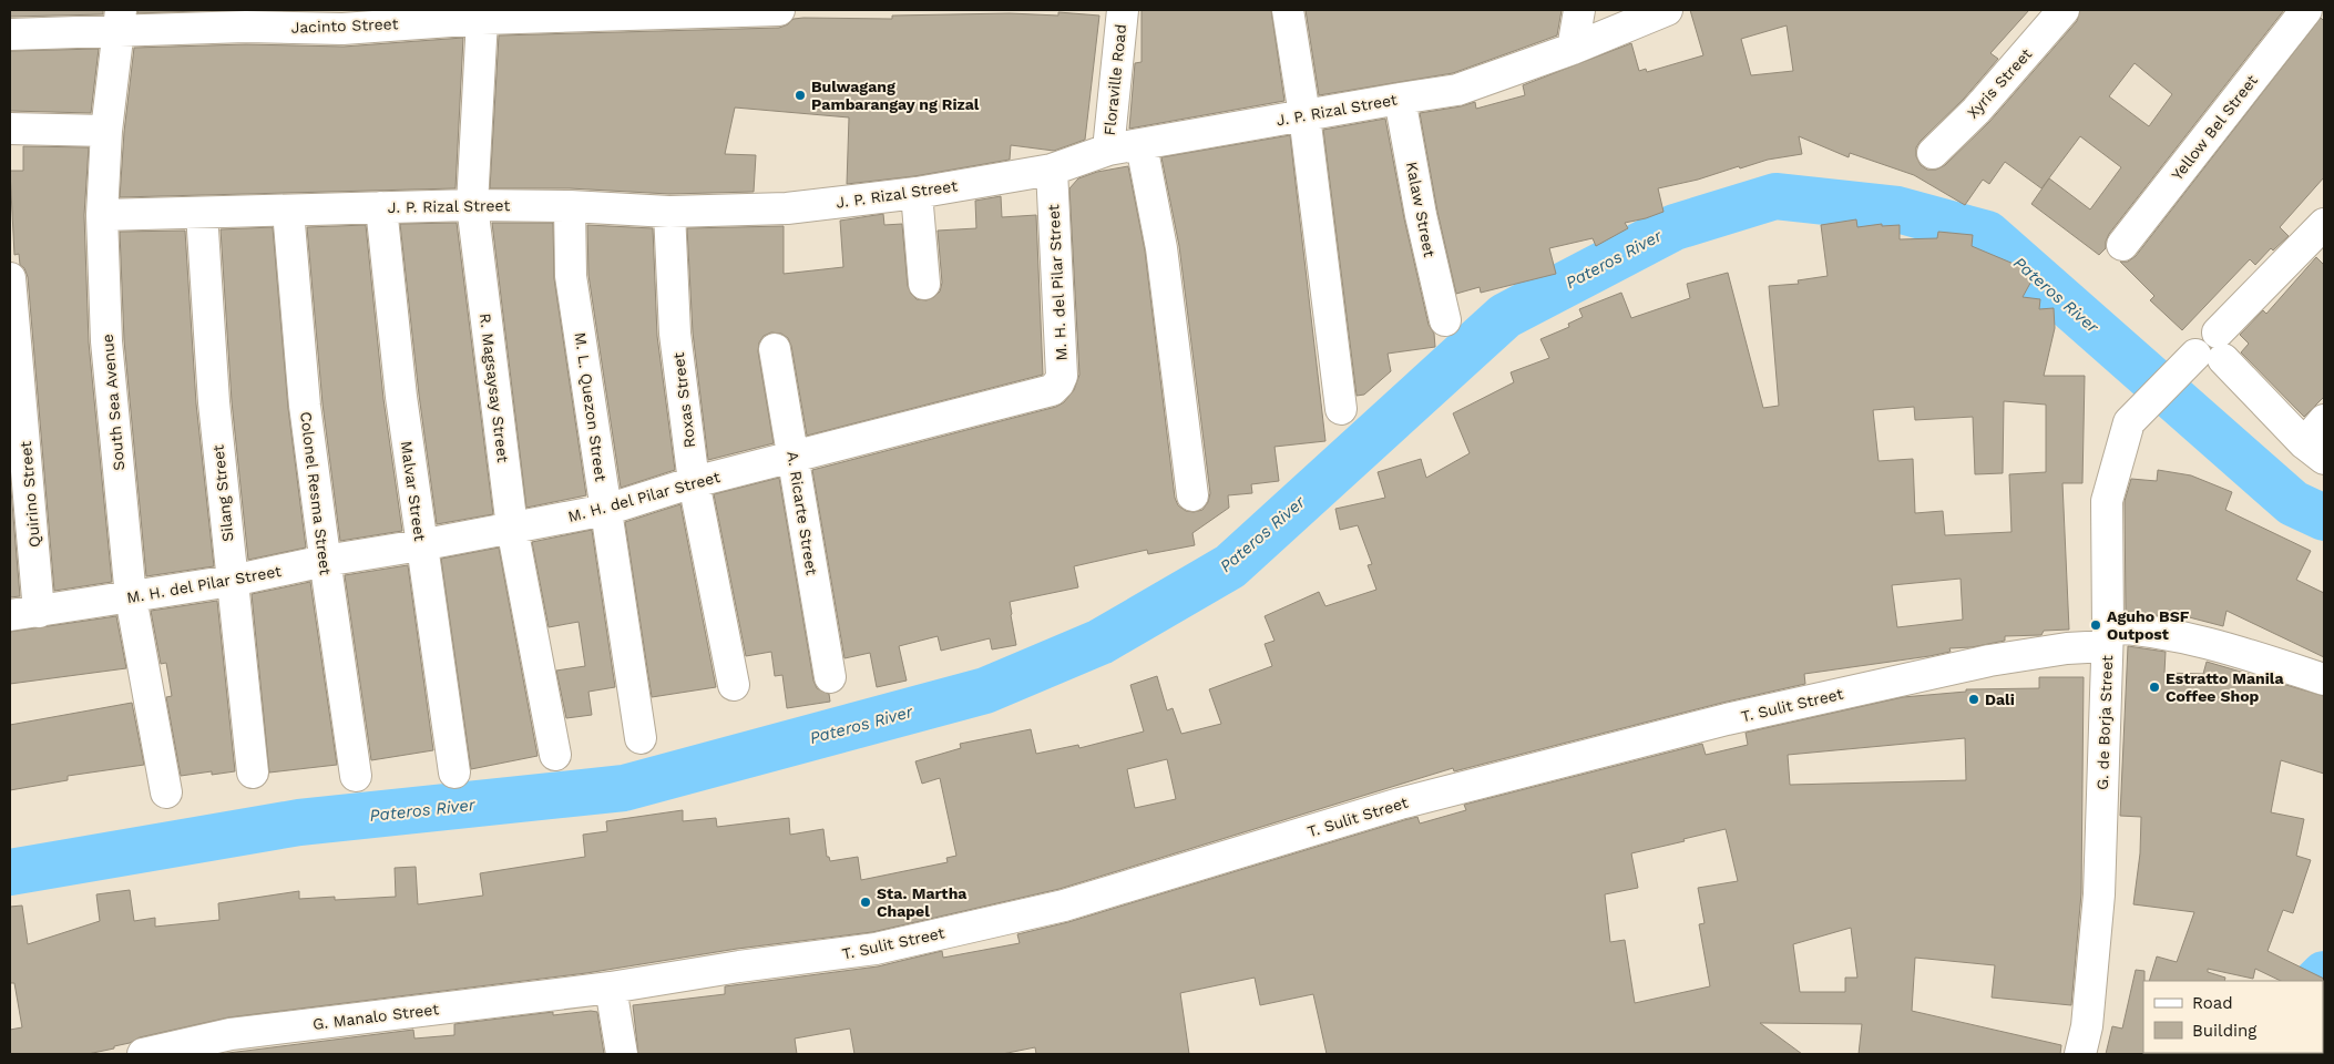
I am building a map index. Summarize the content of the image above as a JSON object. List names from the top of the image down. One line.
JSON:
{"streets":{"street":["Jacinto Street","Floraville Road","Xyris Street","J. P. Rizal Street","Yellow Bel Street","Kalaw Street","M. H. del Pilar Street","R. Magsaysay Street","Roxas Street","South Sea Avenue","M. L. Quezon Street","Malvar Street","Silang Street","Colonel Resma Street","Quirino Street","A. Ricarte Street","T. Sulit Street","G. de Borja Street","G. Manalo Street"]},"crossings":[["Jacinto Street","R. Magsaysay Street"],["Jacinto Street","South Sea Avenue"],["Floraville Road","J. P. Rizal Street"],["J. P. Rizal Street","Kalaw Street"],["J. P. Rizal Street","M. H. del Pilar Street"],["J. P. Rizal Street","R. Magsaysay Street"],["J. P. Rizal Street","Roxas Street"],["J. P. Rizal Street","South Sea Avenue"],["J. P. Rizal Street","M. L. Quezon Street"],["J. P. Rizal Street","Malvar Street"],["J. P. Rizal Street","Silang Street"],["J. P. Rizal Street","Colonel Resma Street"],["M. H. del Pilar Street","R. Magsaysay Street"],["M. H. del Pilar Street","Roxas Street"],["M. H. del Pilar Street","South Sea Avenue"],["M. H. del Pilar Street","M. L. Quezon Street"],["M. H. del Pilar Street","Malvar Street"],["M. H. del Pilar Street","Silang Street"],["M. H. del Pilar Street","Colonel Resma Street"],["M. H. del Pilar Street","Quirino Street"],["M. H. del Pilar Street","A. Ricarte Street"],["T. Sulit Street","G. de Borja Street"],["T. Sulit Street","G. Manalo Street"]],"water":["Pateros River"],"places":["Bulwagang Pambarangay ng Rizal","Aguho BSF Outpost","Estratto Manila Coffee Shop","Dali","Sta. Martha Chapel"],"legend":["Road","Building"]}
